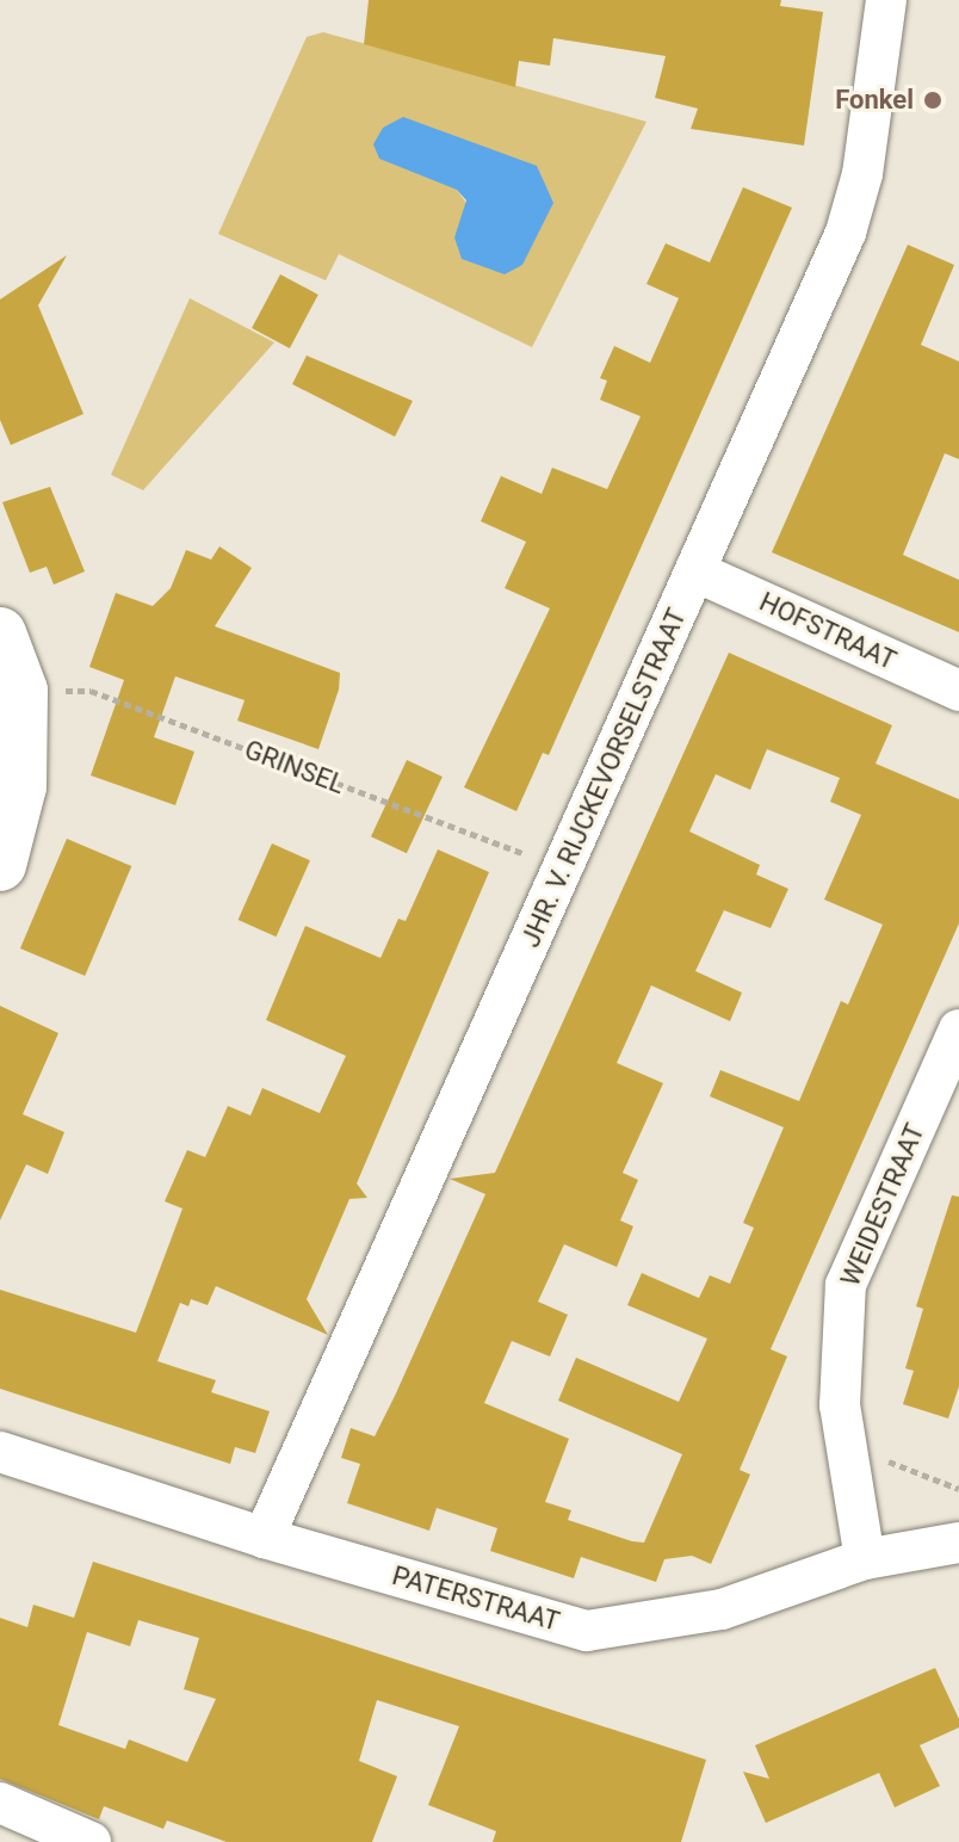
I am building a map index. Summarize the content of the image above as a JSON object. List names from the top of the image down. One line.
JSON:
{"streets":{"street":["HOFSTRAAT","JHR. V. RIJCKEVORSELSTRAAT","WEIDESTRAAT","PATERSTRAAT"],"path":["GRINSEL"]},"crossings":[["HOFSTRAAT","JHR. V. RIJCKEVORSELSTRAAT"],["GRINSEL","JHR. V. RIJCKEVORSELSTRAAT"],["JHR. V. RIJCKEVORSELSTRAAT","PATERSTRAAT"],["WEIDESTRAAT","PATERSTRAAT"]],"places":["Fonkel"]}
